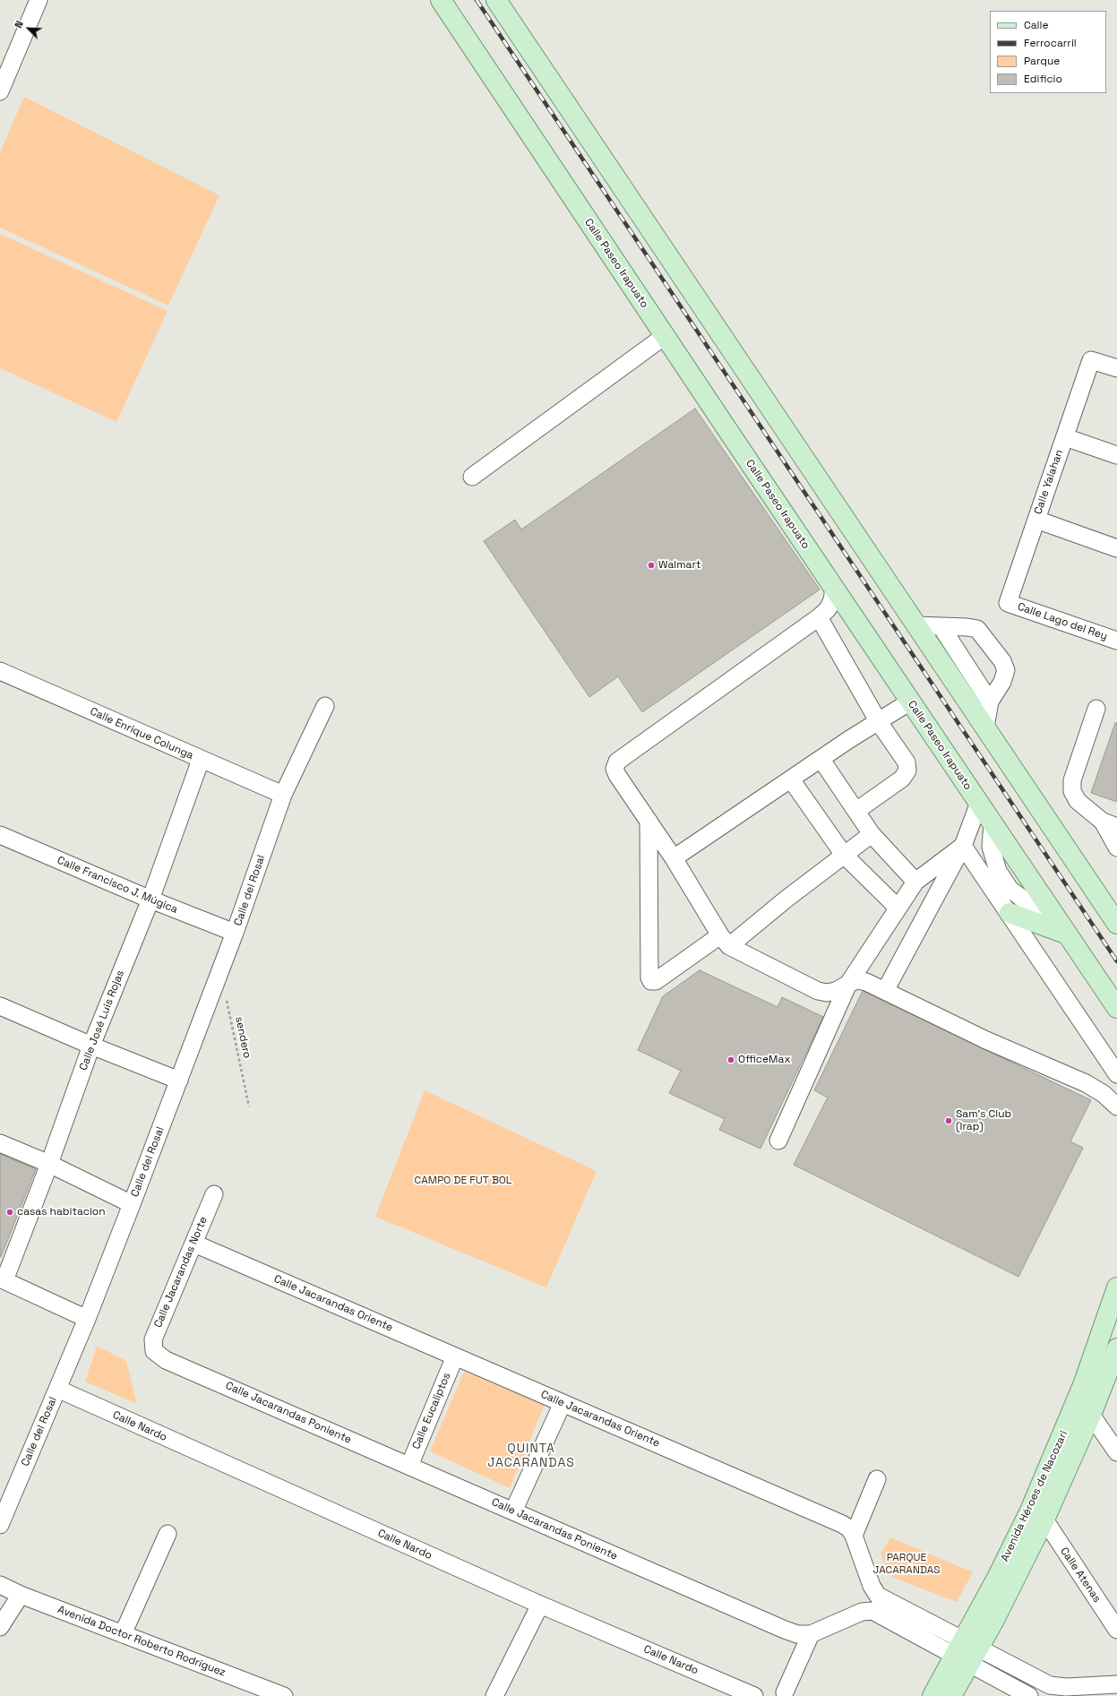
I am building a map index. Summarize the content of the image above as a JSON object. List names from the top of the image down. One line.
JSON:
{"streets":{"main road":["Calle Paseo Irapuato","Avenida Héroes de Nacozari"],"street":["Calle Yalahan","Calle Lago del Rey","Calle Enrique Colunga","Calle Francisco J. Múgica","Calle del Rosal","Calle José Luis Rojas","Calle Jacarandas Norte","Calle Jacarandas Oriente","Calle Eucaliptos","Calle Jacarandas Poniente","Calle Nardo","Calle Atenas","Avenida Doctor Roberto Rodríguez"],"path":["sendero"]},"crossings":[["Calle Yalahan","Calle Lago del Rey"],["Calle Enrique Colunga","Calle del Rosal"],["Calle Enrique Colunga","Calle José Luis Rojas"],["Calle Francisco J. Múgica","Calle del Rosal"],["Calle Francisco J. Múgica","Calle José Luis Rojas"],["Calle del Rosal","Calle Nardo"],["Calle Jacarandas Norte","Calle Jacarandas Oriente"],["Calle Jacarandas Norte","Calle Jacarandas Poniente"],["Calle Jacarandas Oriente","Calle Eucaliptos"],["Calle Jacarandas Oriente","Calle Jacarandas Poniente"],["Calle Jacarandas Oriente","Avenida Héroes de Nacozari"],["Calle Eucaliptos","Calle Jacarandas Poniente"],["Calle Jacarandas Poniente","Avenida Héroes de Nacozari"],["Avenida Héroes de Nacozari","Calle Atenas"]],"districts":["QUINTA JACARANDAS"],"parks":["CAMPO DE FUT BOL","PARQUE JACARANDAS"],"places":["Walmart","OfficeMax","Sam's Club (Irap)","casas habitacion"],"legend":["Calle","Ferrocarril","Parque","Edificio"],"north":"top left"}
